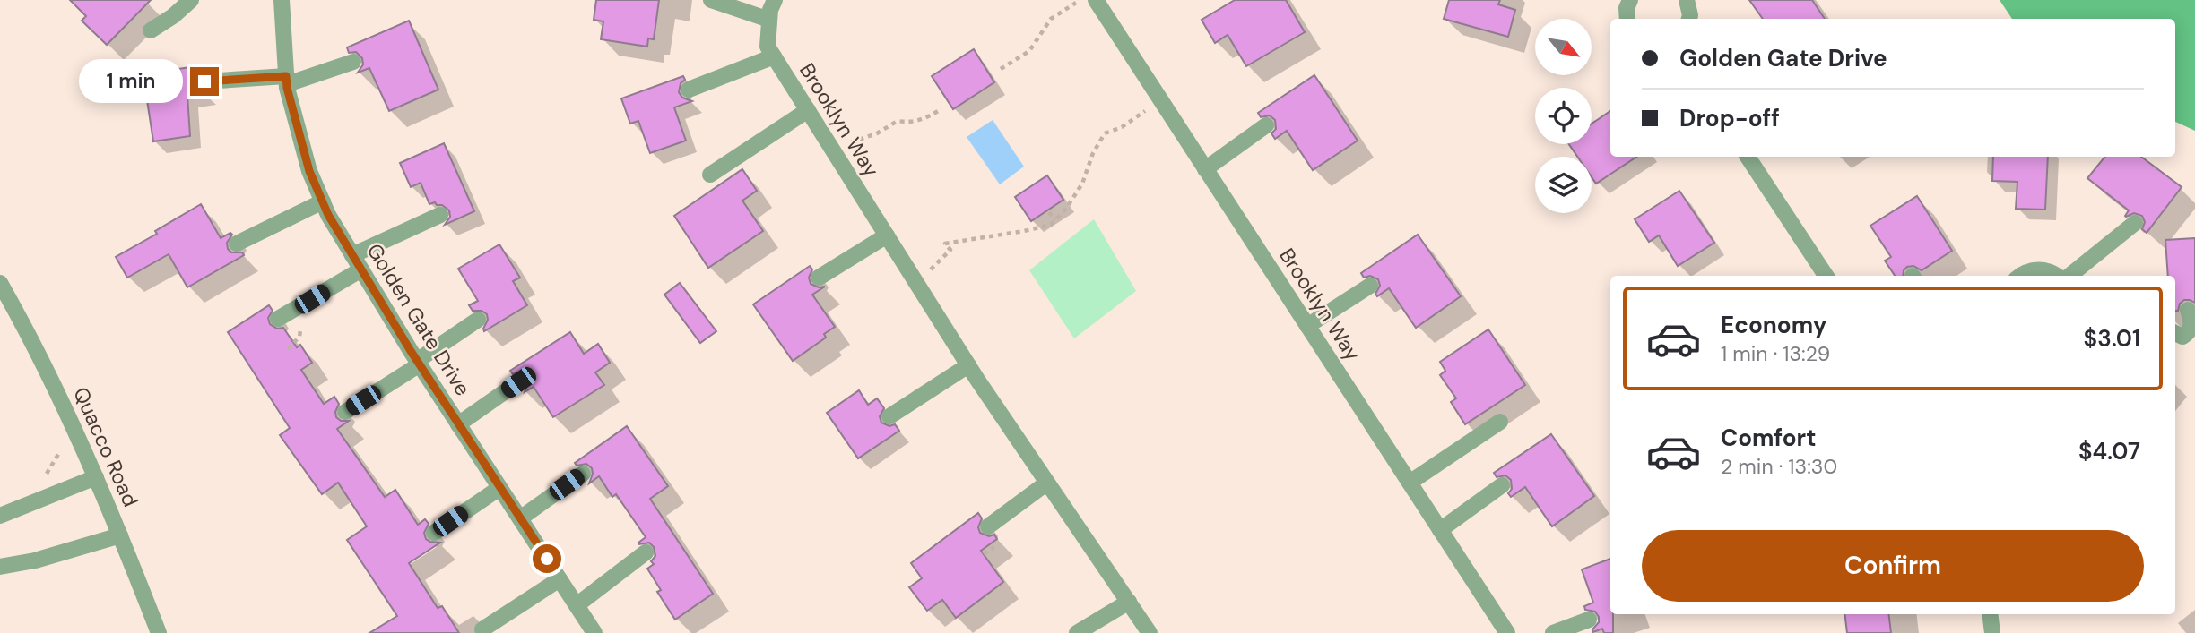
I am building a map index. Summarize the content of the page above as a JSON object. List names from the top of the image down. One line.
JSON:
{"streets":{"street":["Brooklyn Way","Golden Gate Drive","Quacco Road"]},"north":"bottom right","page":{"banner":["Golden Gate Drive","Drop-off"],"bubble":"1 min","list":[{"name":"Economy","note":"1 min · 13:29","value":"$3.01"},{"name":"Comfort","note":"2 min · 13:30","value":"$4.07"}],"buttons":"Confirm"}}
